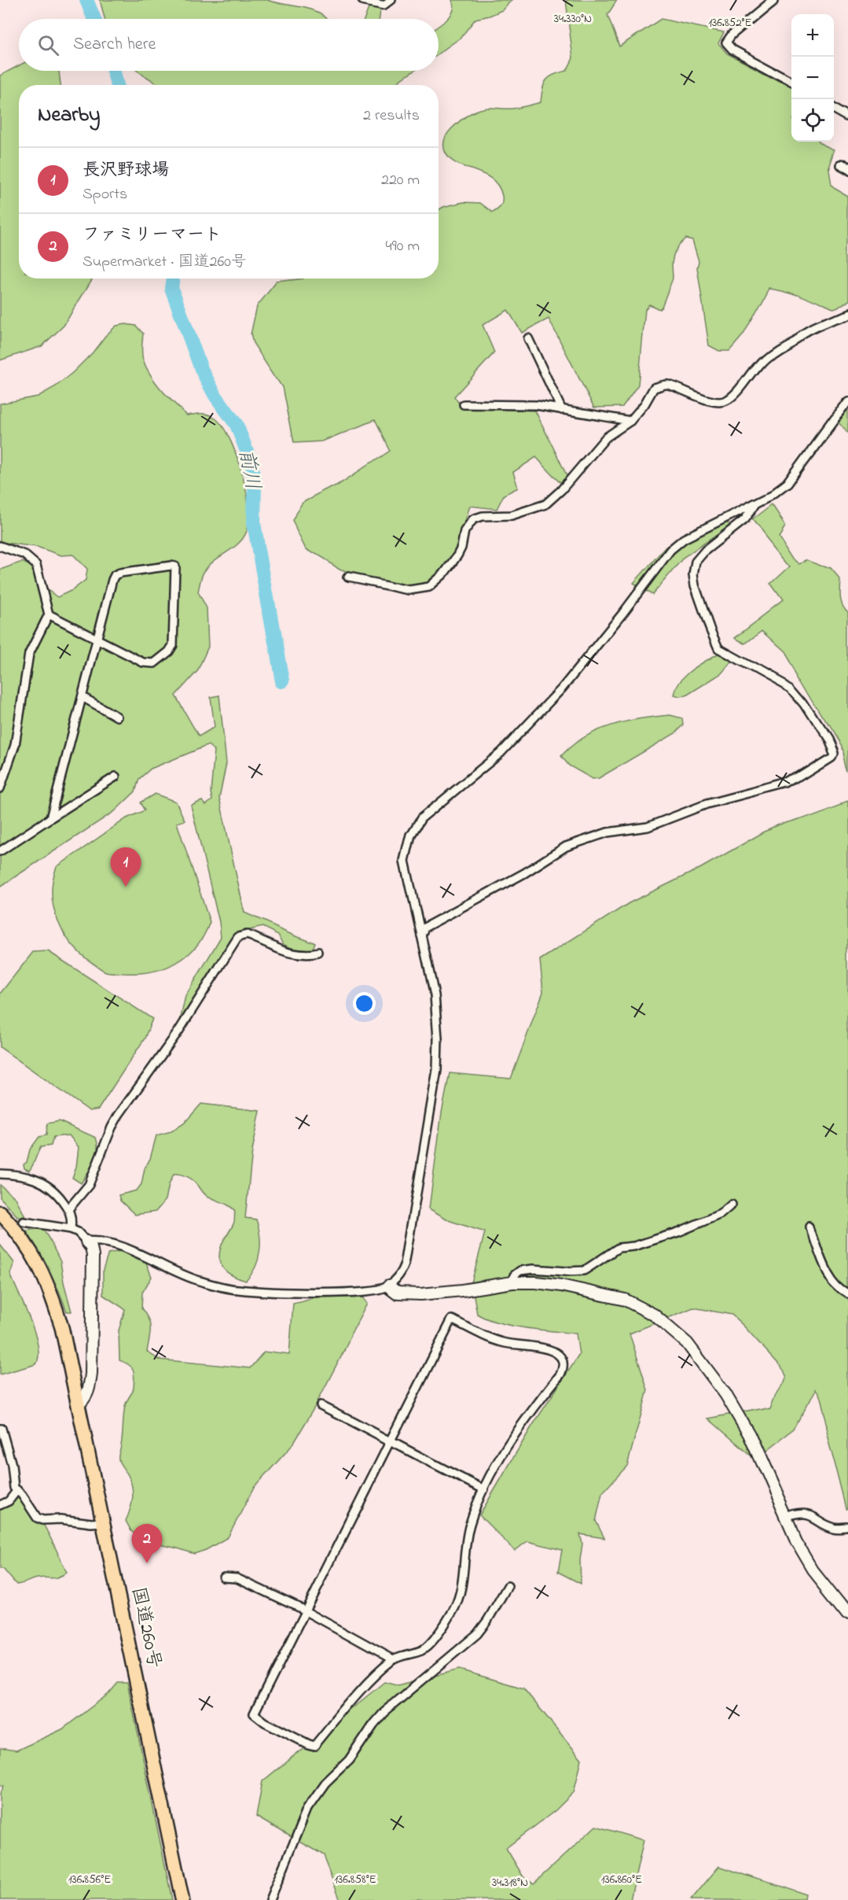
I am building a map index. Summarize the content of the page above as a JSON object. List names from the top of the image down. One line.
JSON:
{"streets":{"highway":["国道260号"]},"water":["前川"],"page":{"map_buttons":["+","−"],"search":"Search here","heading":["Nearby","2 results"],"list":[{"mark":"1","name":"長沢野球場","note":"Sports","value":"220 m"},{"mark":"2","name":"ファミリーマート","note":"Supermarket · 国道260号","value":"490 m"}],"pins":["1","2"]},"coordinates":["34.330°N","136.852°E","136.856°E","136.858°E","136.860°E","34.318°N"]}
